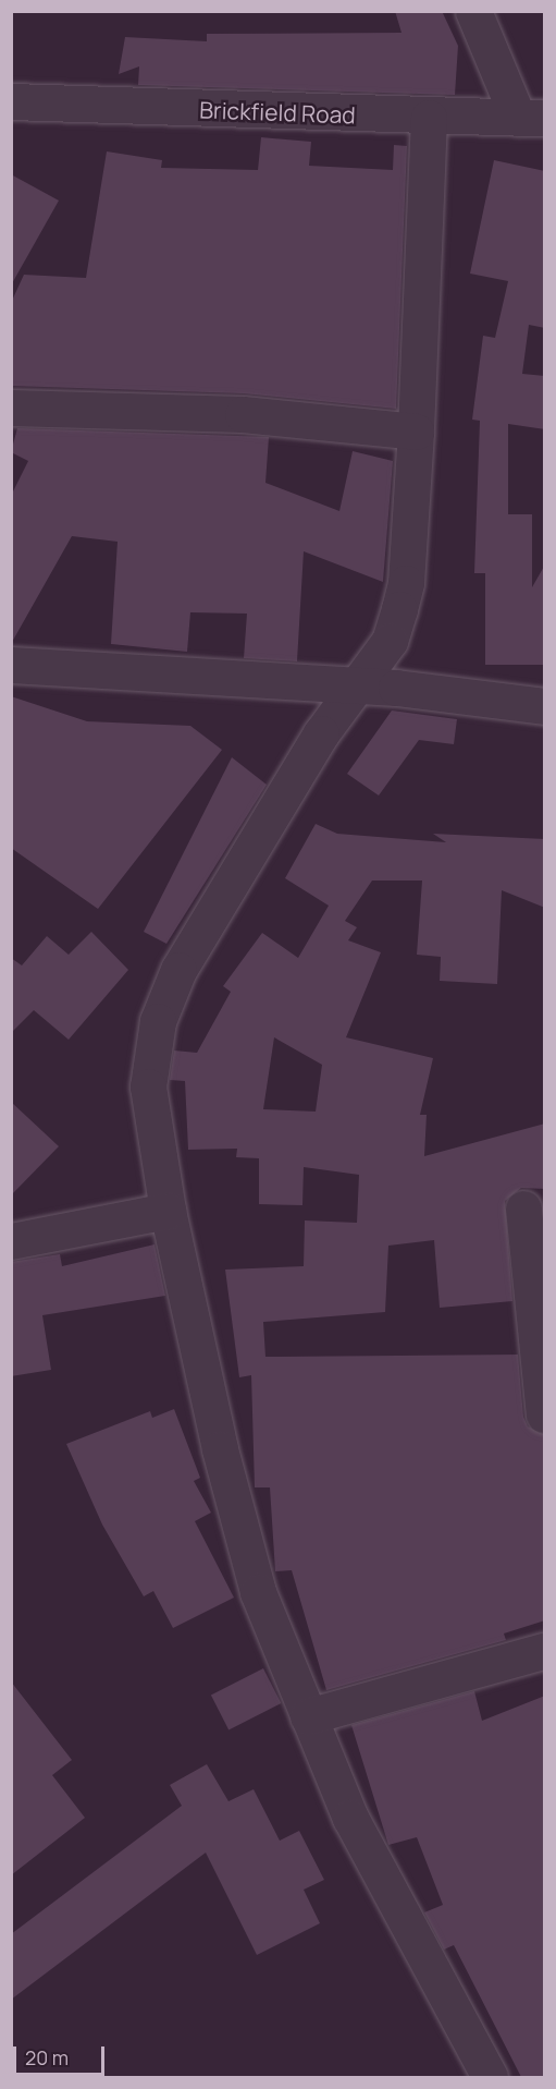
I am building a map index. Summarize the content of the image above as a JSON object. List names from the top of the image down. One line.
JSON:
{"streets":{"street":["Brickfield Road"]},"scale_bar":"20 m"}
